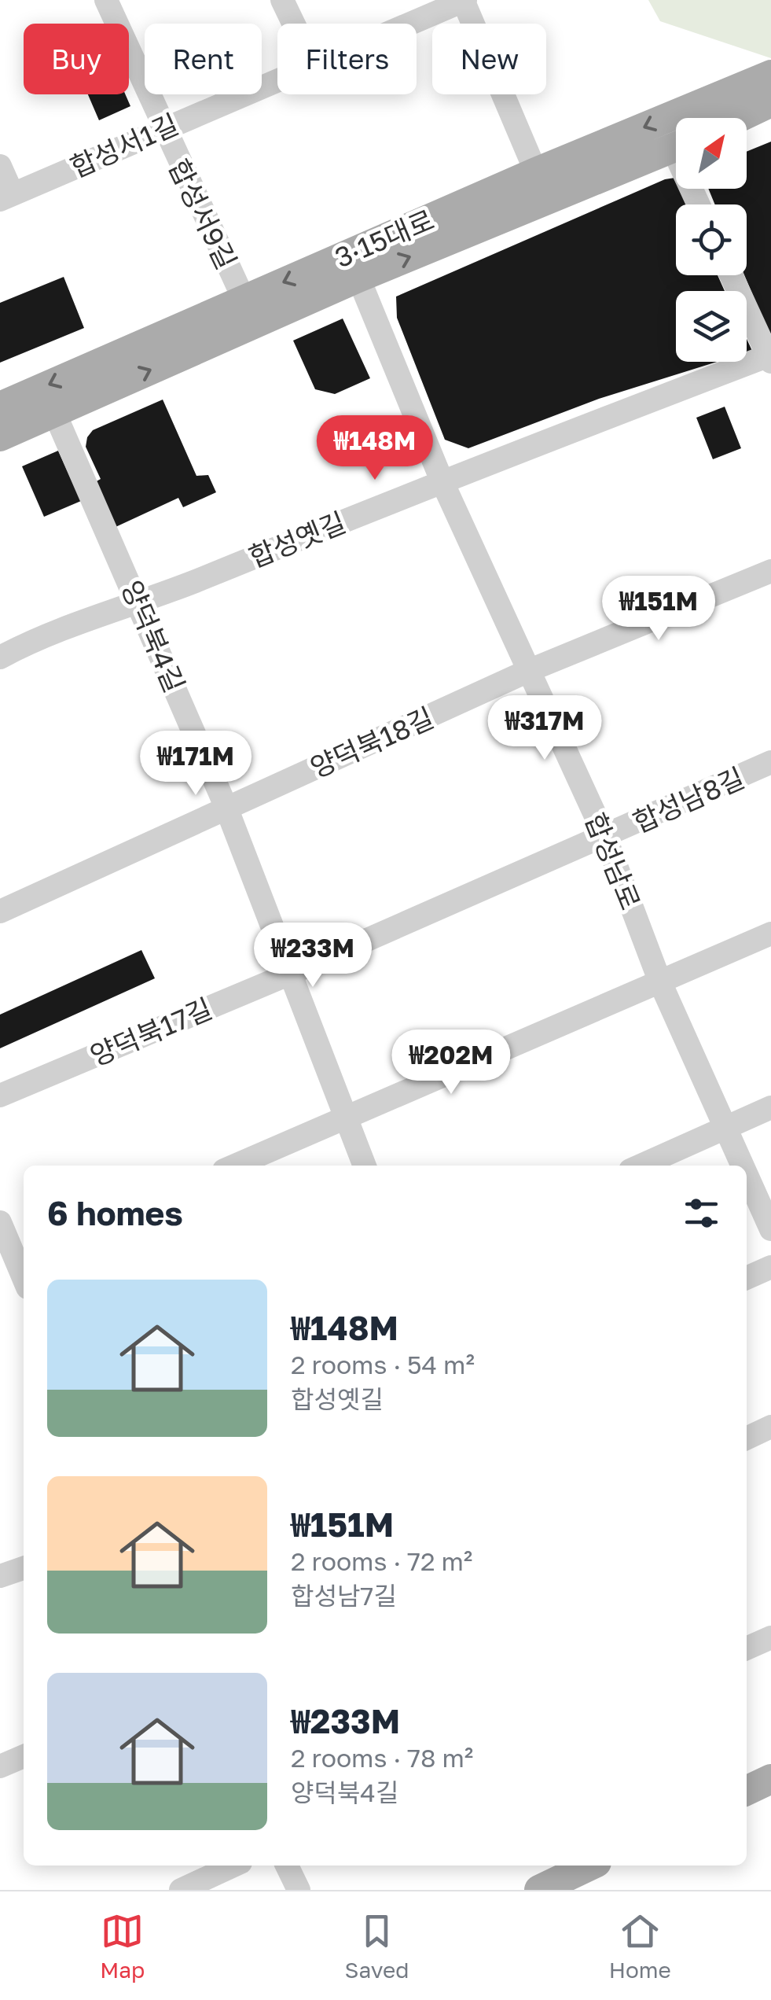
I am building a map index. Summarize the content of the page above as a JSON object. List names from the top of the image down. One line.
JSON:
{"streets":{"main road":["3·15대로"],"street":["합성서1길","합성서9길","합성옛길","양덕북4길","양덕북18길","합성남8길","합성남로","양덕북17길"]},"crossings":[["합성서1길","합성서9길"],["합성서9길","3·15대로"],["3·15대로","양덕북4길"],["3·15대로","합성남로"],["합성옛길","양덕북4길"],["합성옛길","합성남로"],["양덕북4길","양덕북18길"],["양덕북4길","양덕북17길"],["양덕북18길","합성남로"],["합성남8길","합성남로"],["합성남8길","양덕북17길"],["합성남로","양덕북17길"]],"north":"top right","page":{"chip":["Buy","Rent","Filters","New"],"price":["₩148M","₩151M","₩317M","₩171M","₩233M","₩202M"],"heading":"6 homes","list":[{"name":"₩148M","note":"2 rooms · 54 m² · 합성옛길"},{"name":"₩151M","note":"2 rooms · 72 m² · 합성남7길"},{"name":"₩233M","note":"2 rooms · 78 m² · 양덕북4길"}],"tabs":["Map","Saved","Home"]}}
